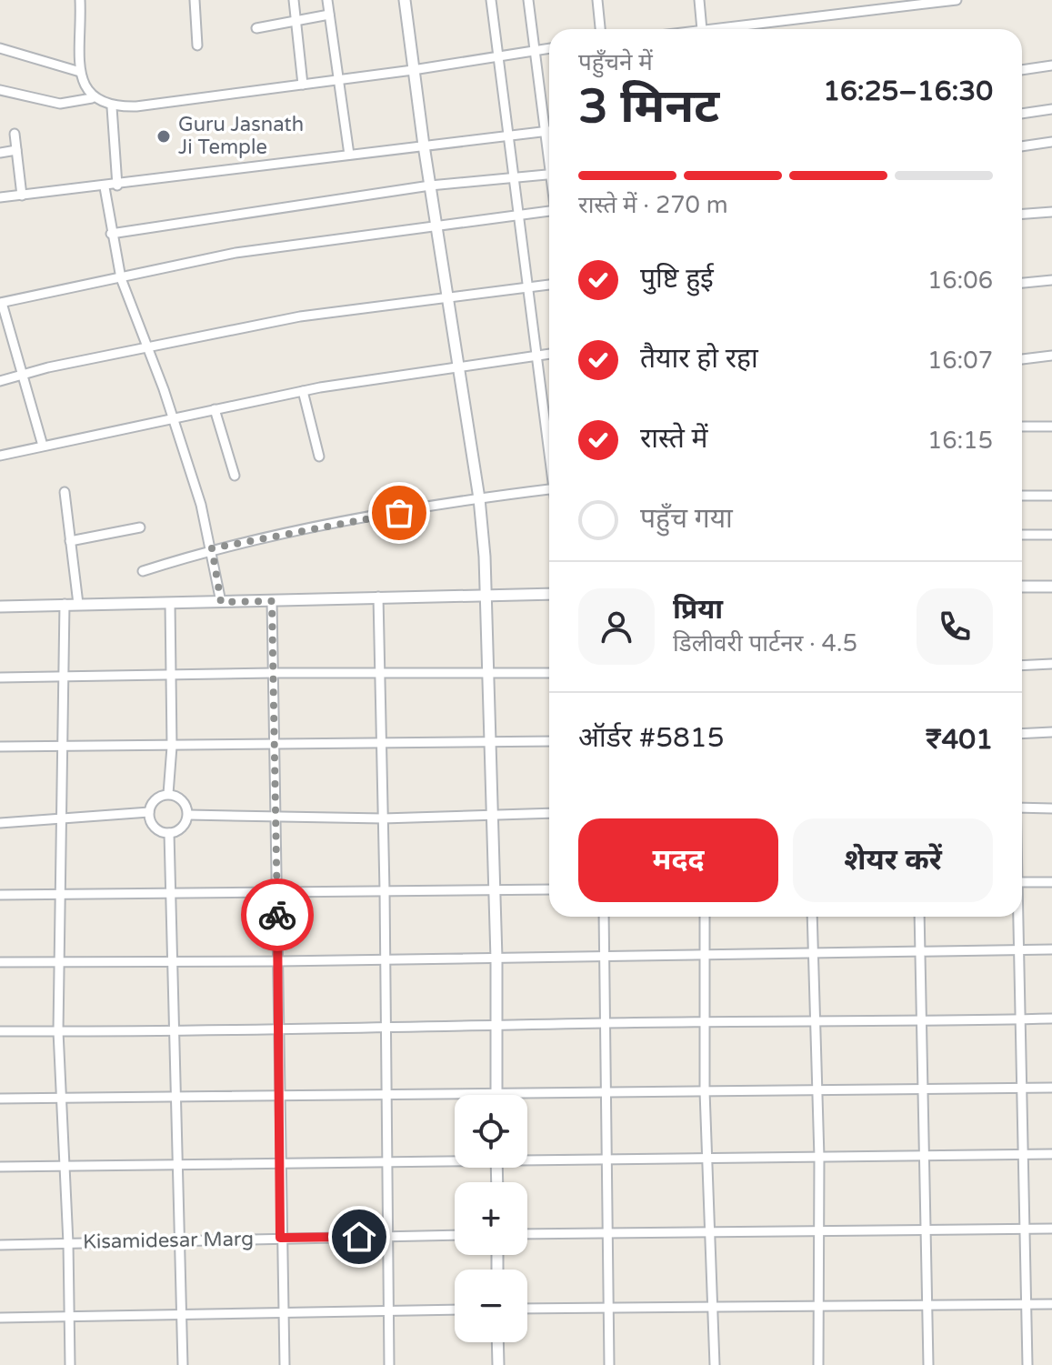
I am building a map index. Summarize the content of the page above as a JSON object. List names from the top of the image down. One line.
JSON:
{"streets":{"street":["Kisamidesar Marg"]},"places":["Guru Jasnath Ji Temple"],"page":{"heading":["3 मिनट","पहुँचने में","16:25–16:30"],"panel":["प्रिया","डिलीवरी पार्टनर · 4.5","ऑर्डर #5815","₹401"],"bar":"रास्ते में · 270 m","list":[["पुष्टि हुई","16:06"],["तैयार हो रहा","16:07"],["रास्ते में","16:15"],"पहुँच गया"],"buttons":["मदद","शेयर करें"],"map_buttons":["+","−"]}}
